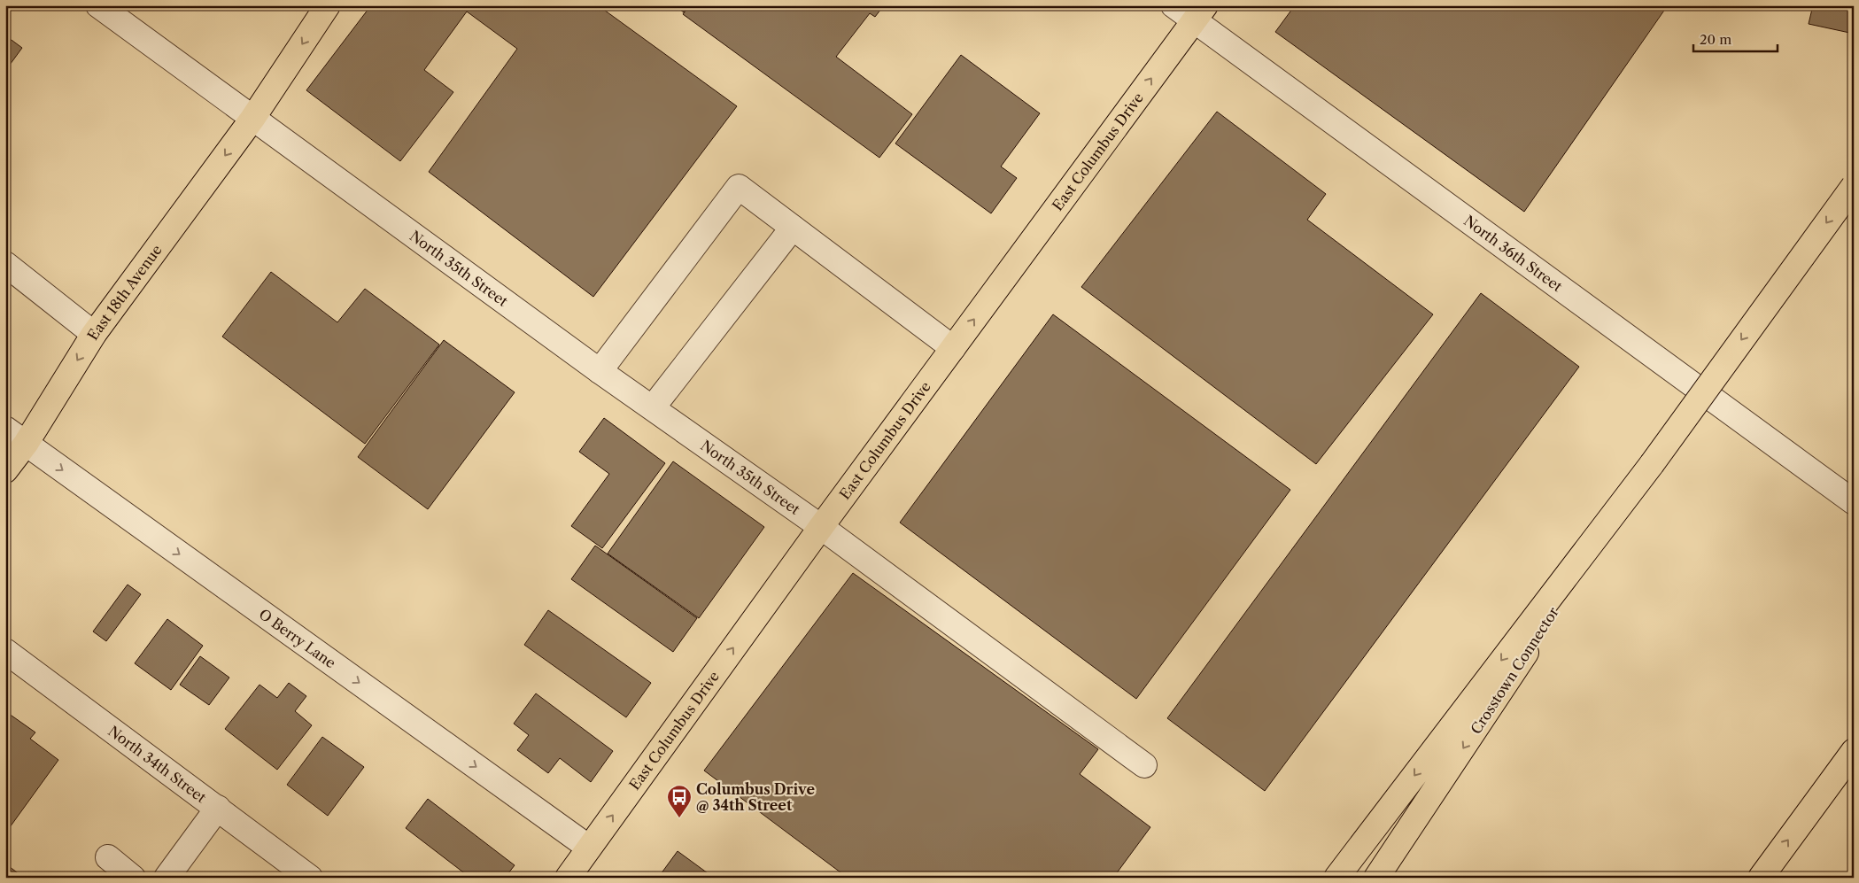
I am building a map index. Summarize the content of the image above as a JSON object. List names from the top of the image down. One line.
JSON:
{"streets":{"main road":["East Columbus Drive","East 18th Avenue","Crosstown Connector"],"street":["North 36th Street","North 35th Street","O Berry Lane","North 34th Street"]},"crossings":[["East Columbus Drive","North 36th Street"],["East Columbus Drive","North 35th Street"],["East Columbus Drive","O Berry Lane"],["North 35th Street","East 18th Avenue"],["East 18th Avenue","O Berry Lane"]],"one_way":["East Columbus Drive","East 18th Avenue","O Berry Lane"],"places":{"bus stop":["Columbus Drive @ 34th Street"]},"scale_bar":"20 m"}
